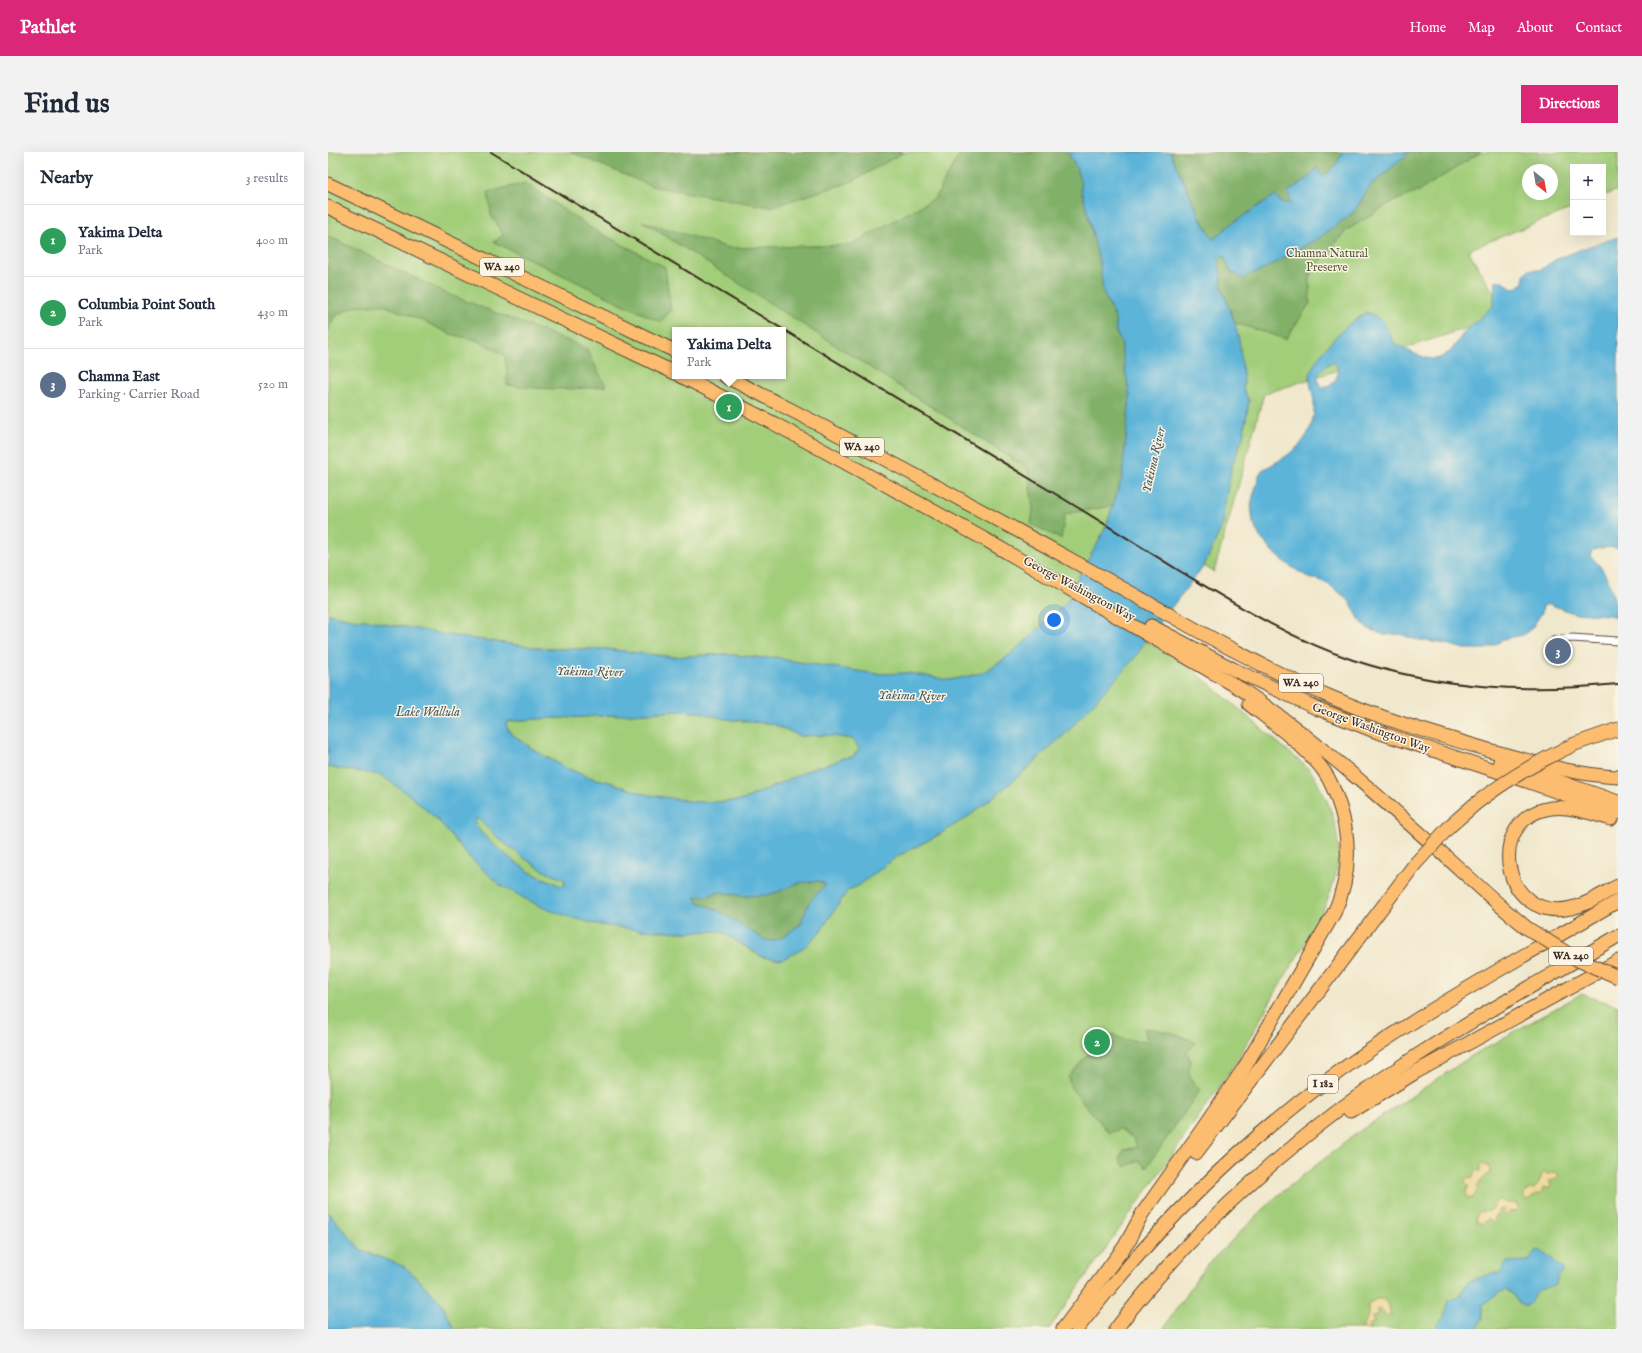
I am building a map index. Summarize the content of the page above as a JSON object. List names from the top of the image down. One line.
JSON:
{"streets":{"highway":["WA 240","George Washington Way","I 182"]},"crossings":[["WA 240","George Washington Way"]],"water":["Yakima River","Lake Wallula"],"parks":["Chamna Natural Preserve"],"north":"bottom right","page":{"header":"Pathlet","nav":["Home","Map","About","Contact"],"buttons":"Directions","title":"Find us","heading":["Nearby","3 results"],"map_buttons":["+","−"],"list":[{"mark":"1","name":"Yakima Delta","note":"Park","value":"400 m"},{"mark":"2","name":"Columbia Point South","note":"Park","value":"430 m"},{"mark":"3","name":"Chamna East","note":"Parking · Carrier Road","value":"520 m"}],"popup":["Yakima Delta","Park"],"pins":["1","3","2"]}}
